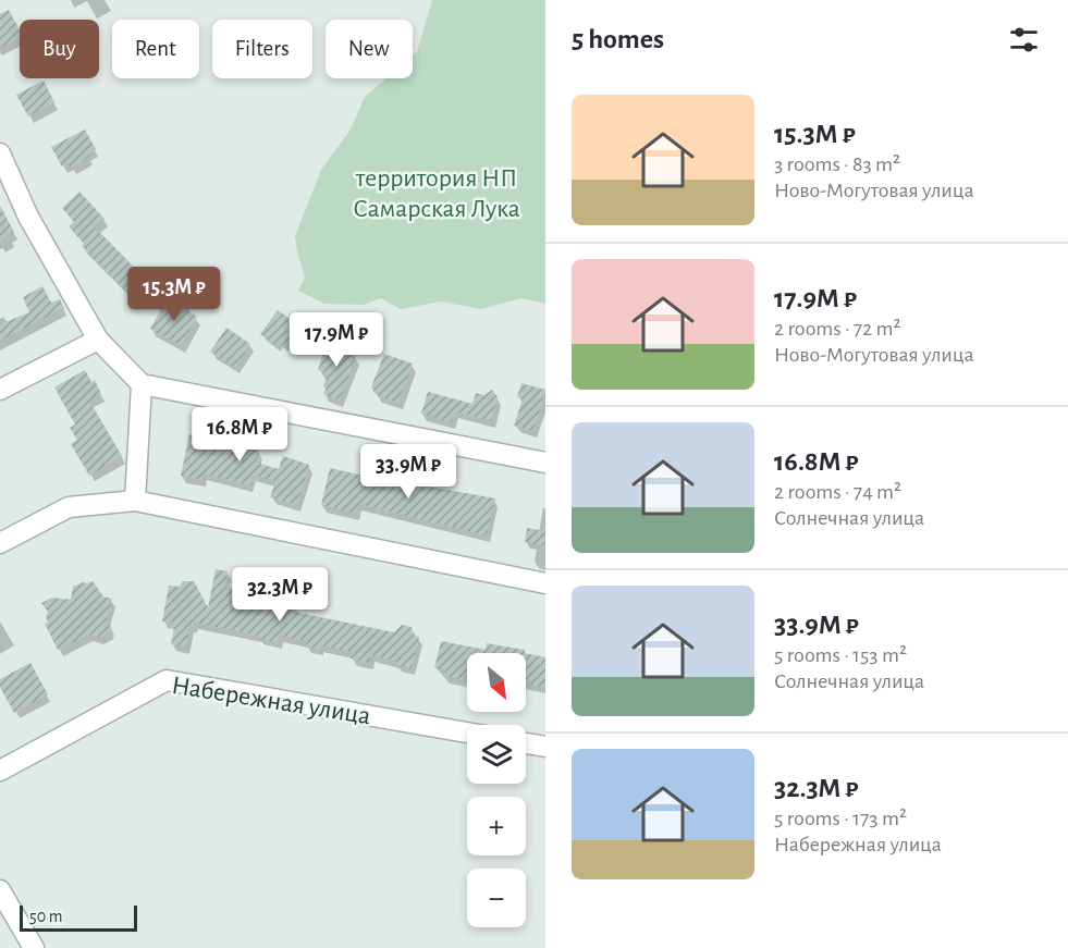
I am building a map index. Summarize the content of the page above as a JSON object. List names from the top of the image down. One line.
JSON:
{"streets":{"street":["Набережная улица"]},"parks":["территория НП Самарская Лука"],"scale_bar":"50 m","north":"bottom right","page":{"heading":"5 homes","chip":["Buy","Rent","Filters","New"],"list":[{"name":"15.3M ₽","note":"3 rooms · 83 m² · Ново-Могутовая улица"},{"name":"17.9M ₽","note":"2 rooms · 72 m² · Ново-Могутовая улица"},{"name":"16.8M ₽","note":"2 rooms · 74 m² · Солнечная улица"},{"name":"33.9M ₽","note":"5 rooms · 153 m² · Солнечная улица"},{"name":"32.3M ₽","note":"5 rooms · 173 m² · Набережная улица"}],"price":["15.3M ₽","17.9M ₽","16.8M ₽","33.9M ₽","32.3M ₽"],"map_buttons":["+","−"],"scale":"50 m"}}
